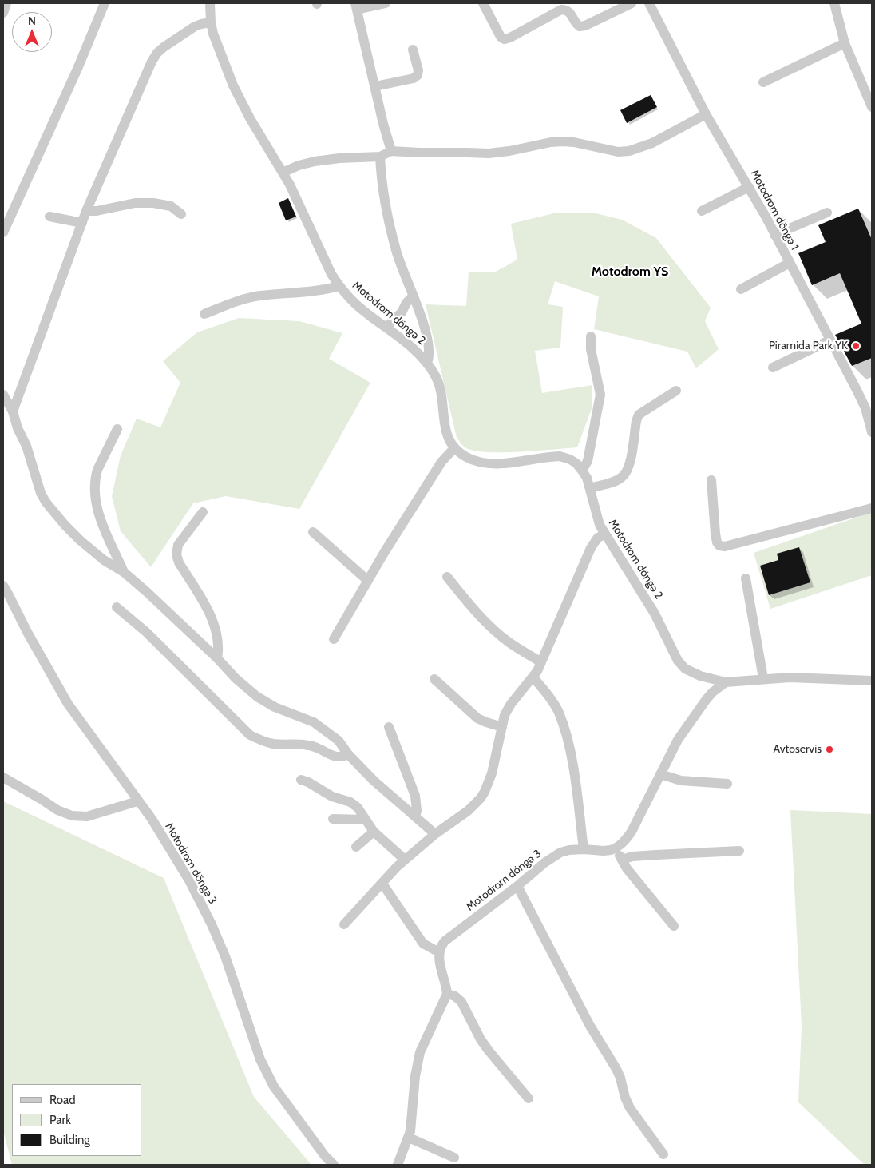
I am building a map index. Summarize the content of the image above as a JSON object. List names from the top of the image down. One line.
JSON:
{"streets":{"street":["Motodrom döngə 1","Motodrom döngə 2","Motodrom döngə 3"]},"districts":["Motodrom YS"],"places":["Piramida Park YK","Avtoservis"],"legend":["Road","Park","Building"],"north":"top"}
